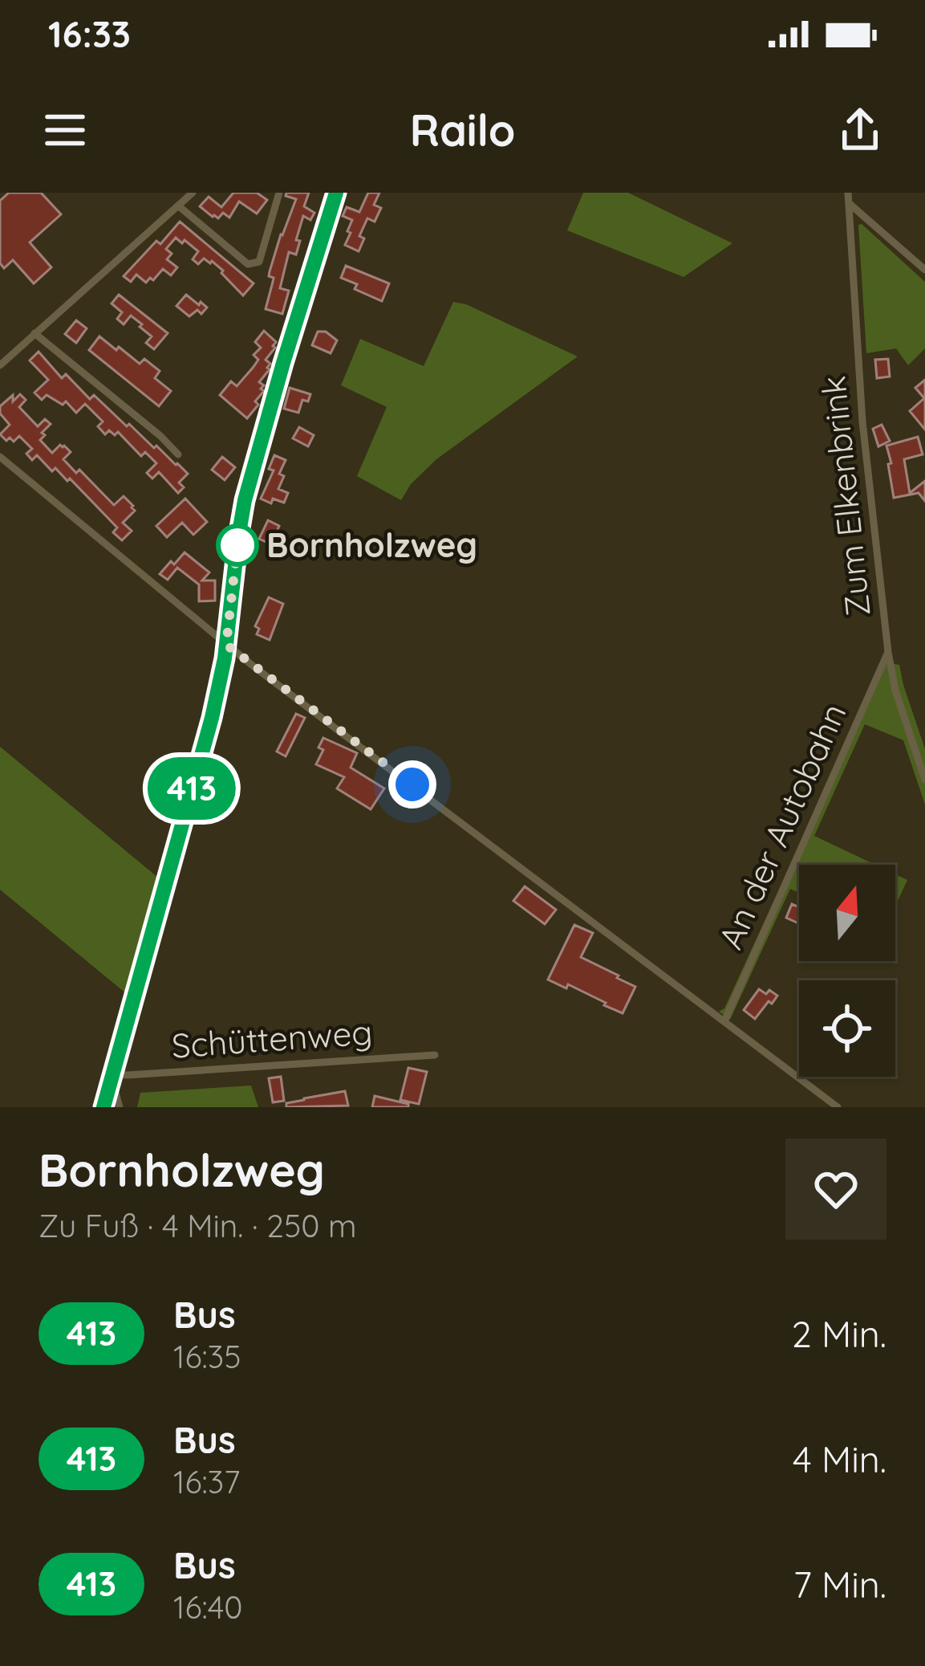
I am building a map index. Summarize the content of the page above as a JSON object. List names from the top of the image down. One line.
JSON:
{"streets":{"street":["Zum Elkenbrink","An der Autobahn","Schüttenweg"]},"crossings":[["Zum Elkenbrink","An der Autobahn"]],"places":["Bornholzweg"],"lines":["bus line 413"],"north":"top","page":{"status":"16:33","header":"Railo","on_map":"413","heading":["Bornholzweg","Zu Fuß · 4 Min. · 250 m"],"list":[{"mark":"413","name":"Bus","note":"16:35","value":"2 Min."},{"mark":"413","name":"Bus","note":"16:37","value":"4 Min."},{"mark":"413","name":"Bus","note":"16:40","value":"7 Min."}]}}
